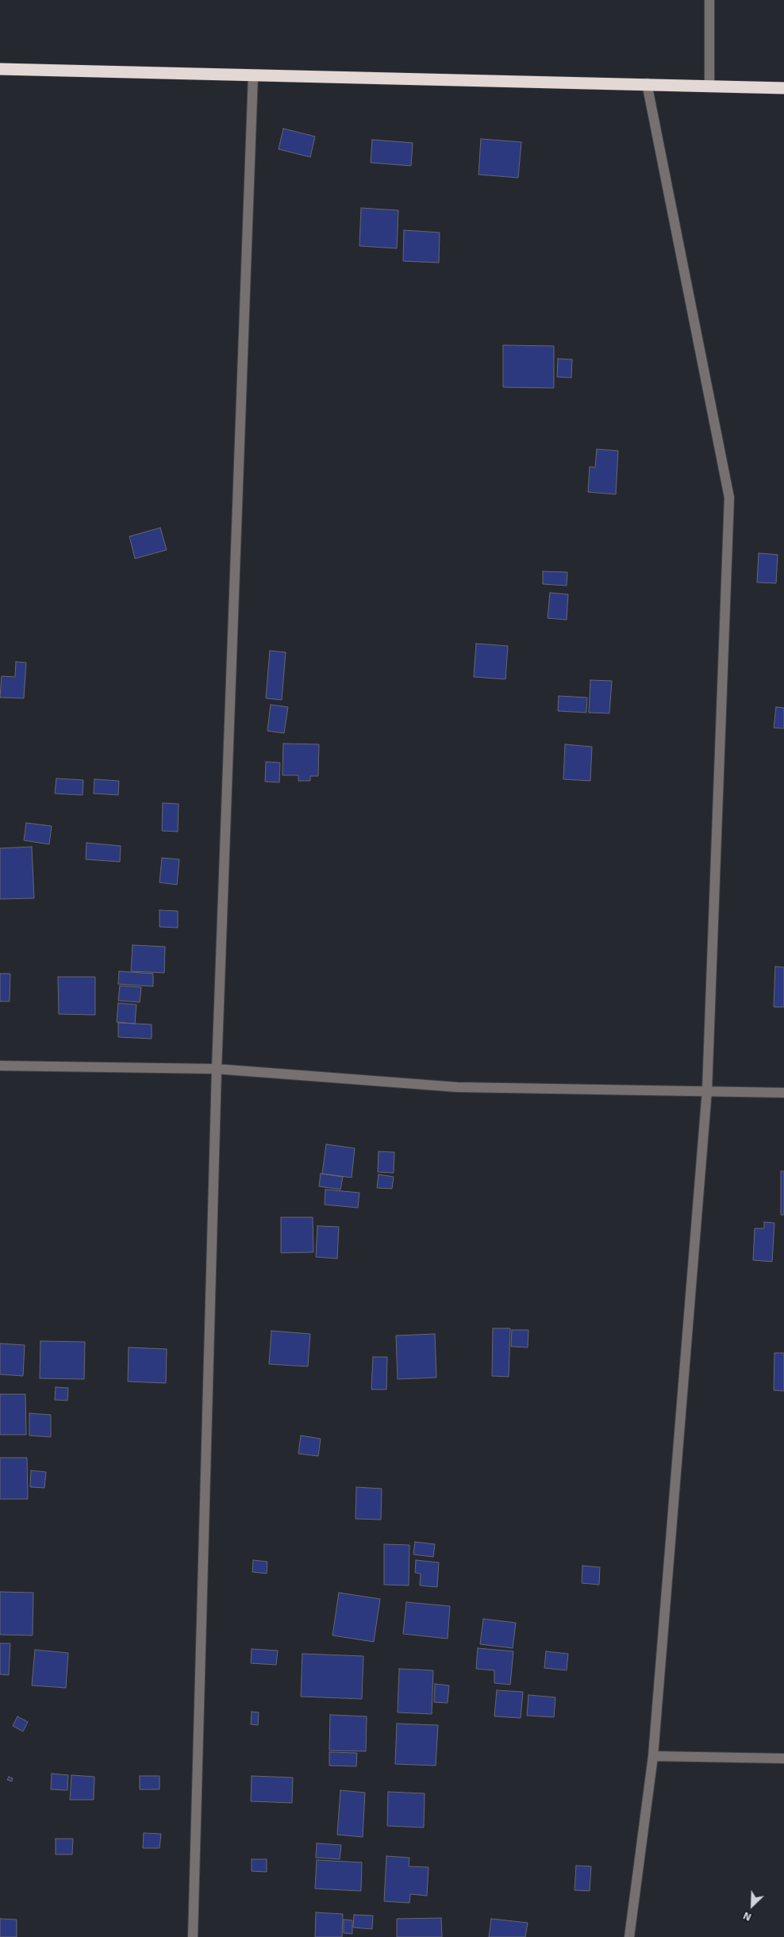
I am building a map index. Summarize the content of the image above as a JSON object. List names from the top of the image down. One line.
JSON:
{"north":"bottom left"}
